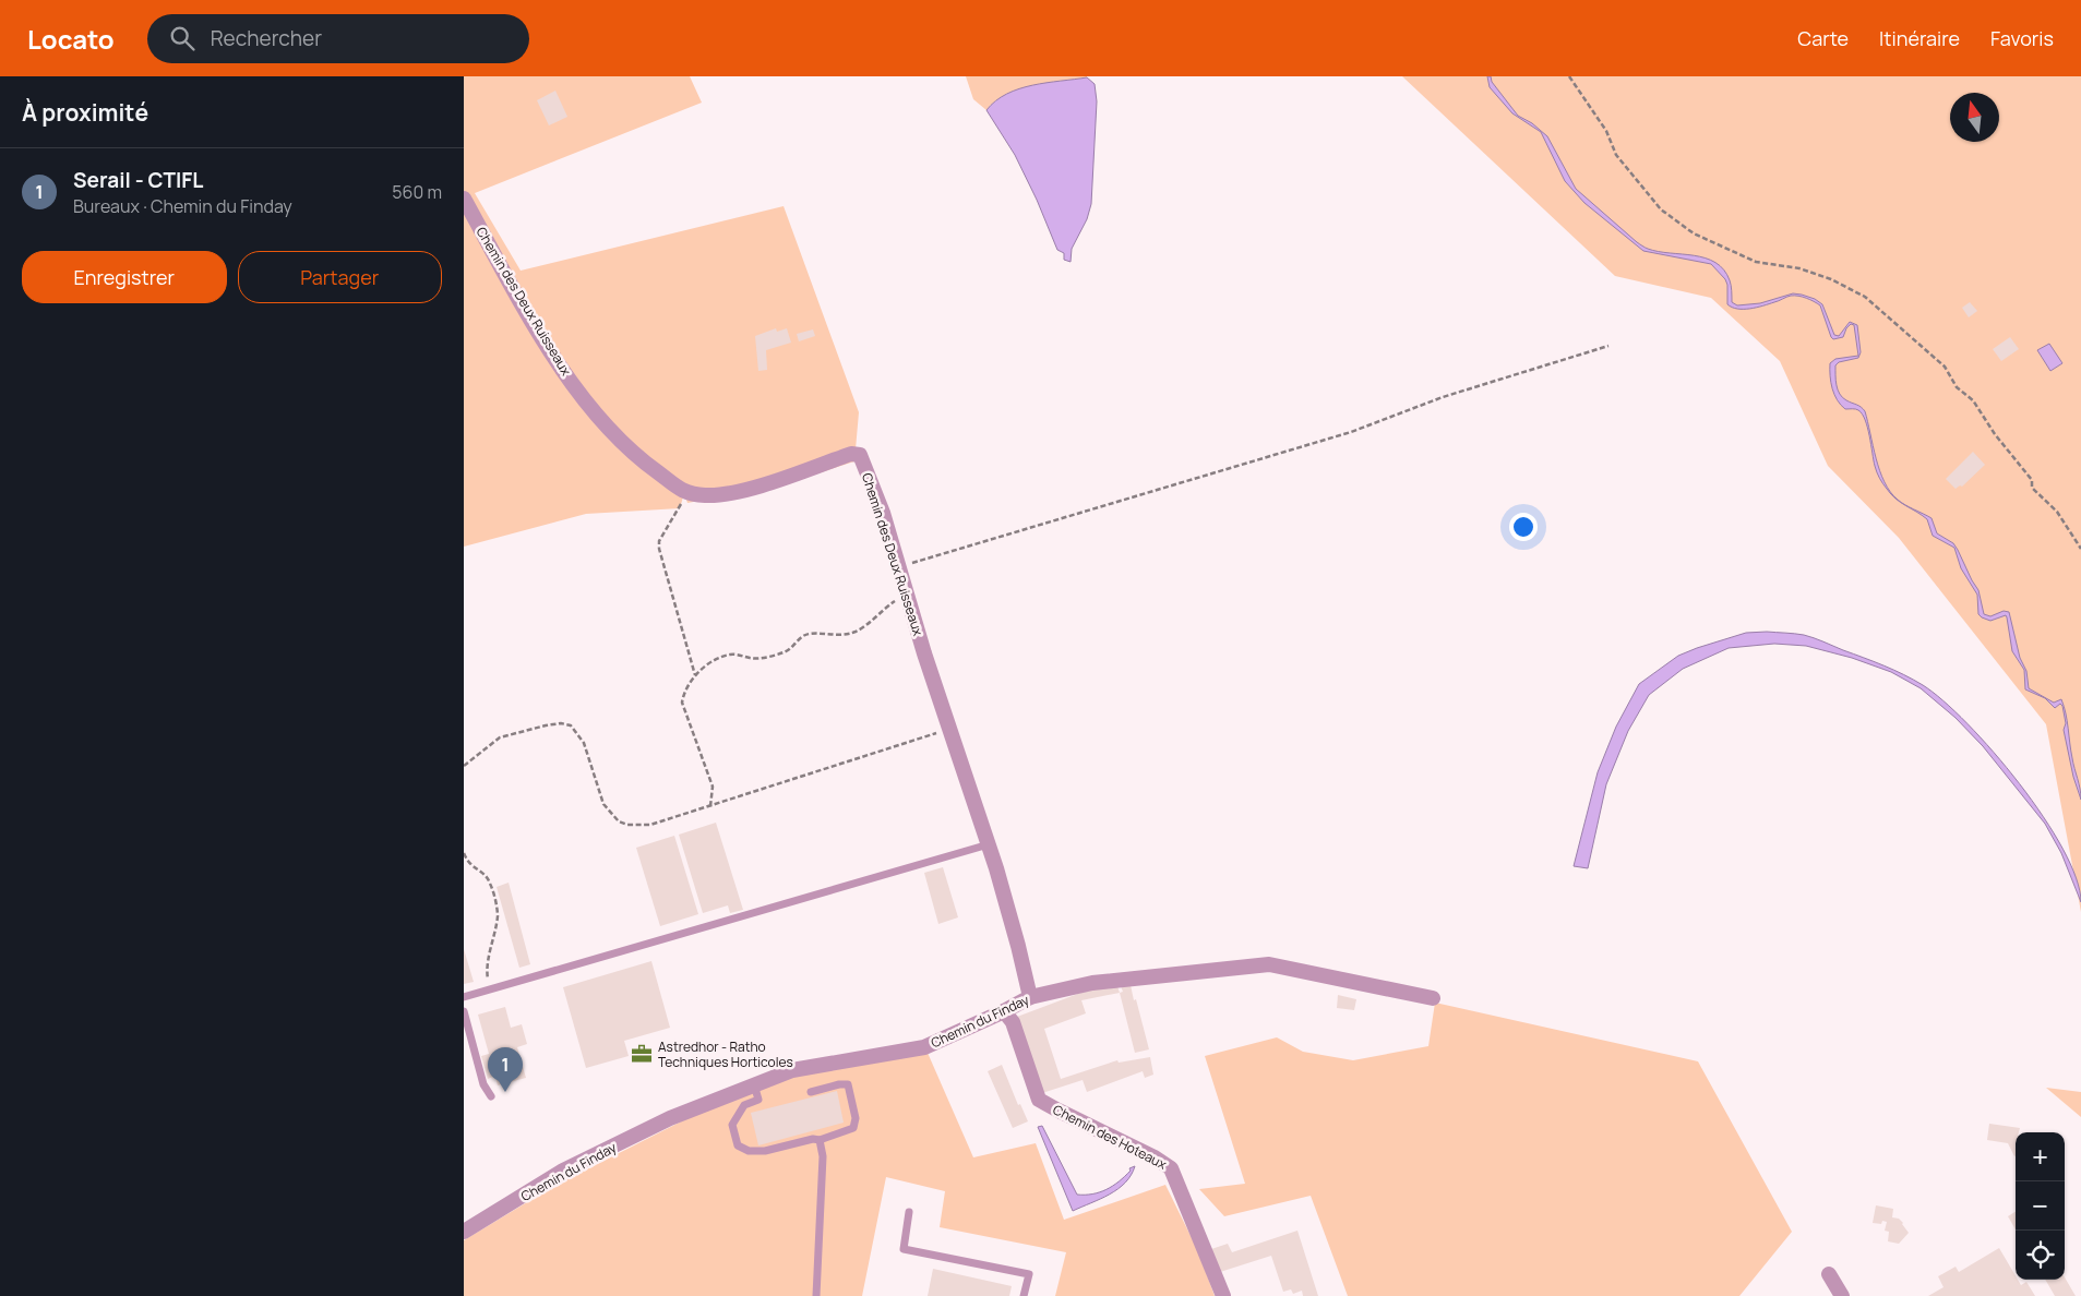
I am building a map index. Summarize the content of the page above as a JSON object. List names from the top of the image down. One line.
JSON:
{"streets":{"street":["Chemin des Deux Ruisseaux","Chemin du Finday","Chemin des Hoteaux"]},"crossings":[["Chemin des Deux Ruisseaux","Chemin du Finday"],["Chemin du Finday","Chemin des Hoteaux"]],"places":{"office":["Astredhor - Ratho Techniques Horticoles"]},"north":"top","page":{"header":"Locato","search":"Rechercher","nav":["Carte","Itinéraire","Favoris"],"heading":"À proximité","list":[{"mark":"1","name":"Serail - CTIFL","note":"Bureaux · Chemin du Finday","value":"560 m"}],"buttons":["Enregistrer","Partager"],"pins":"1","map_buttons":["+","−"]}}
